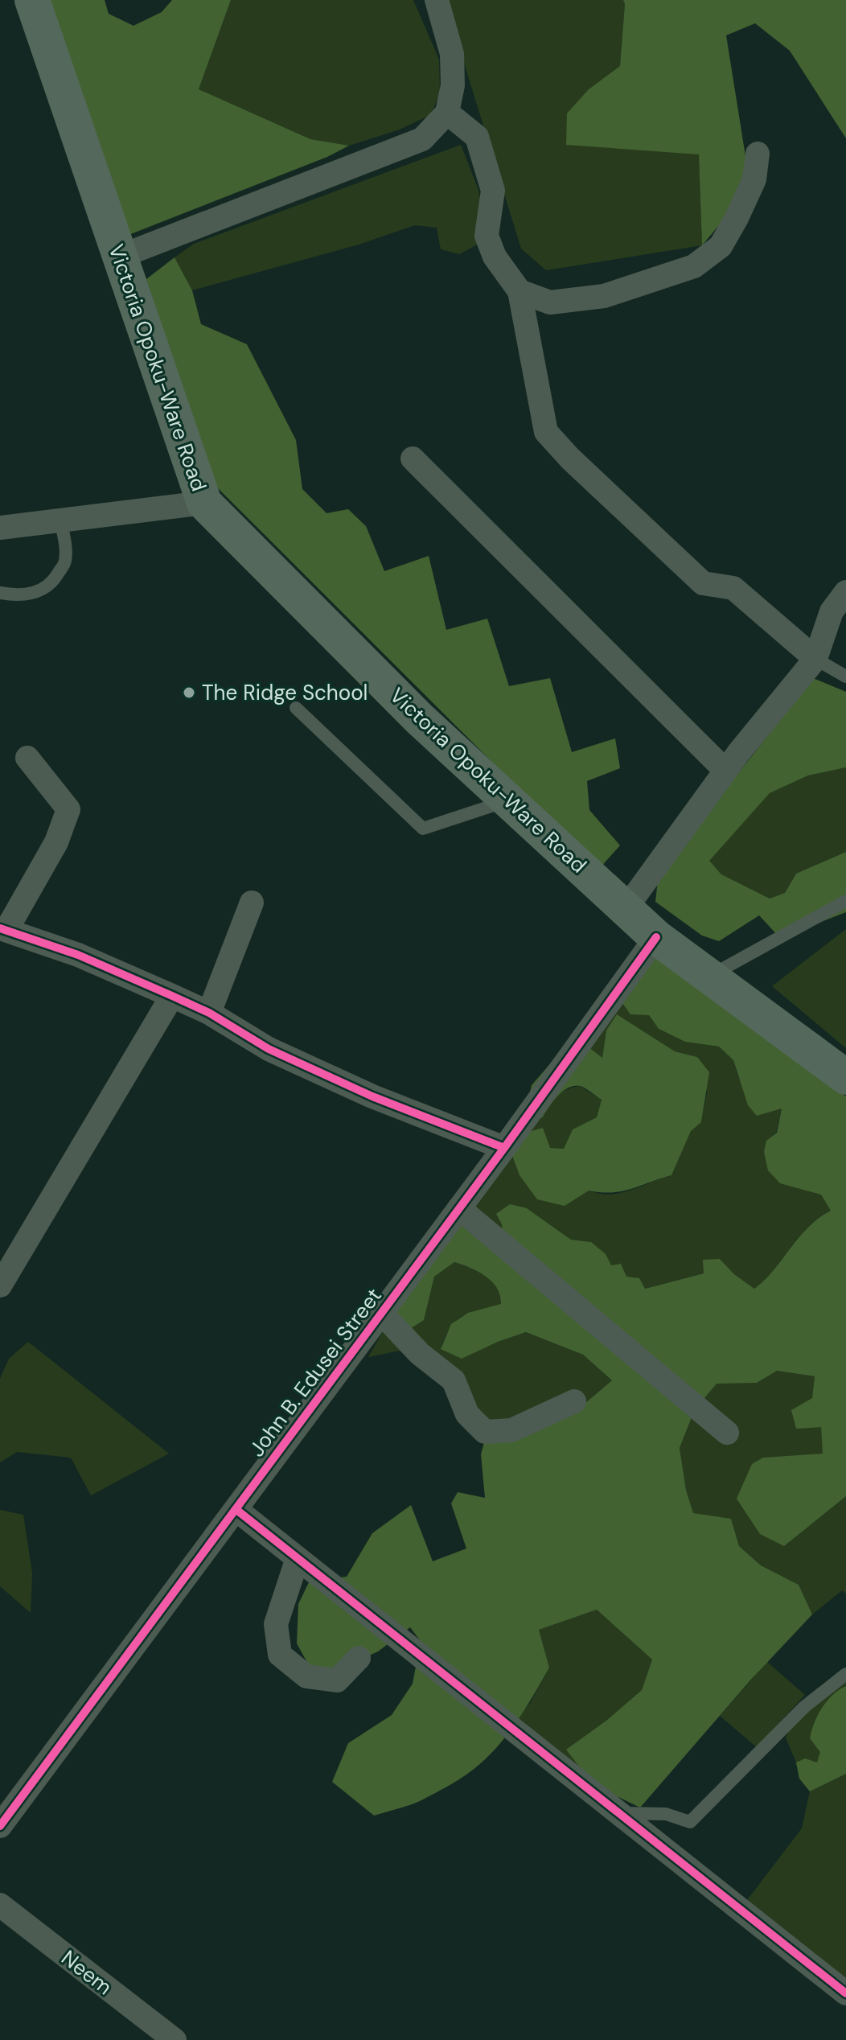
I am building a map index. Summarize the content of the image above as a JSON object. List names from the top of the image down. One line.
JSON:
{"streets":{"main road":["Victoria Opoku-Ware Road"],"street":["John B. Edusei Street","Neem"]},"crossings":[["Victoria Opoku-Ware Road","John B. Edusei Street"]],"places":["The Ridge School"]}
